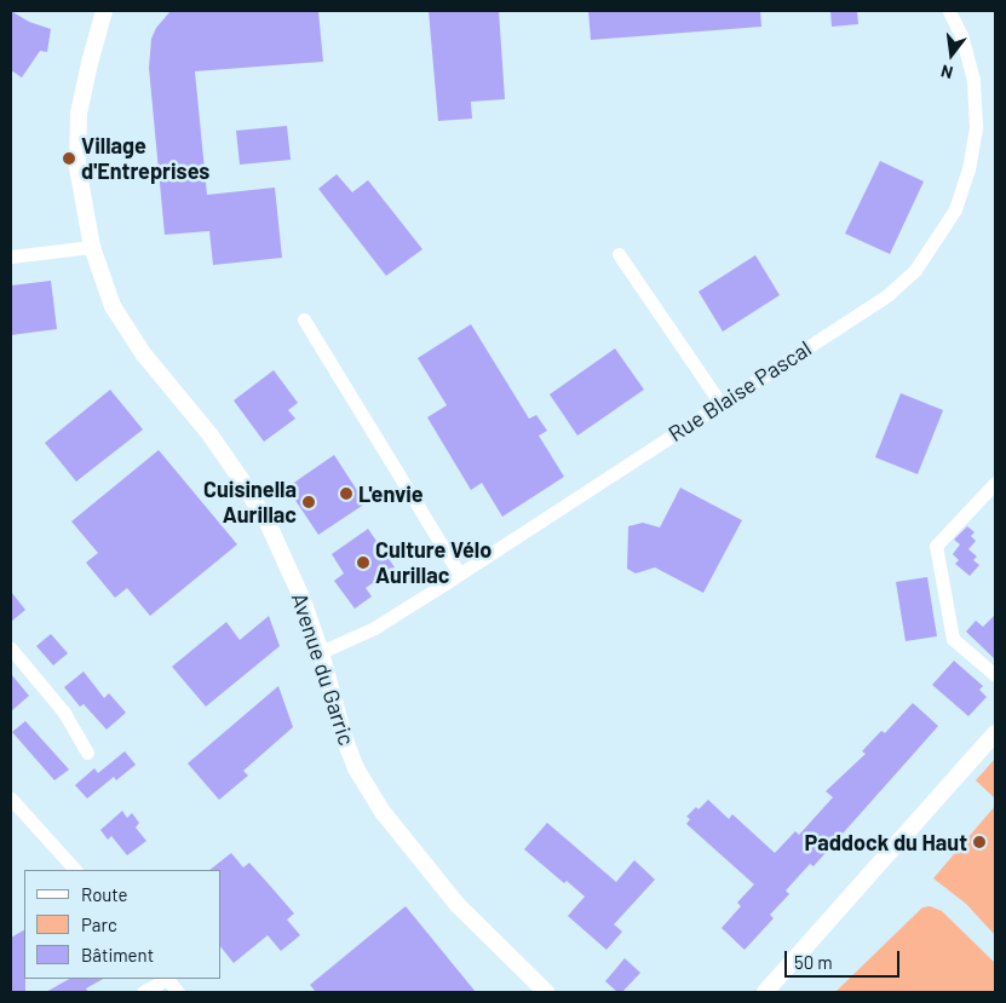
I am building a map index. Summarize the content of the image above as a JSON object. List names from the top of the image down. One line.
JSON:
{"streets":{"street":["Rue Blaise Pascal","Avenue du Garric"]},"crossings":[["Rue Blaise Pascal","Avenue du Garric"]],"places":["Village d'Entreprises","L'envie","Cuisinella Aurillac","Culture Vélo Aurillac","Paddock du Haut"],"legend":["Route","Parc","Bâtiment"],"scale_bar":"50 m","north":"bottom"}
